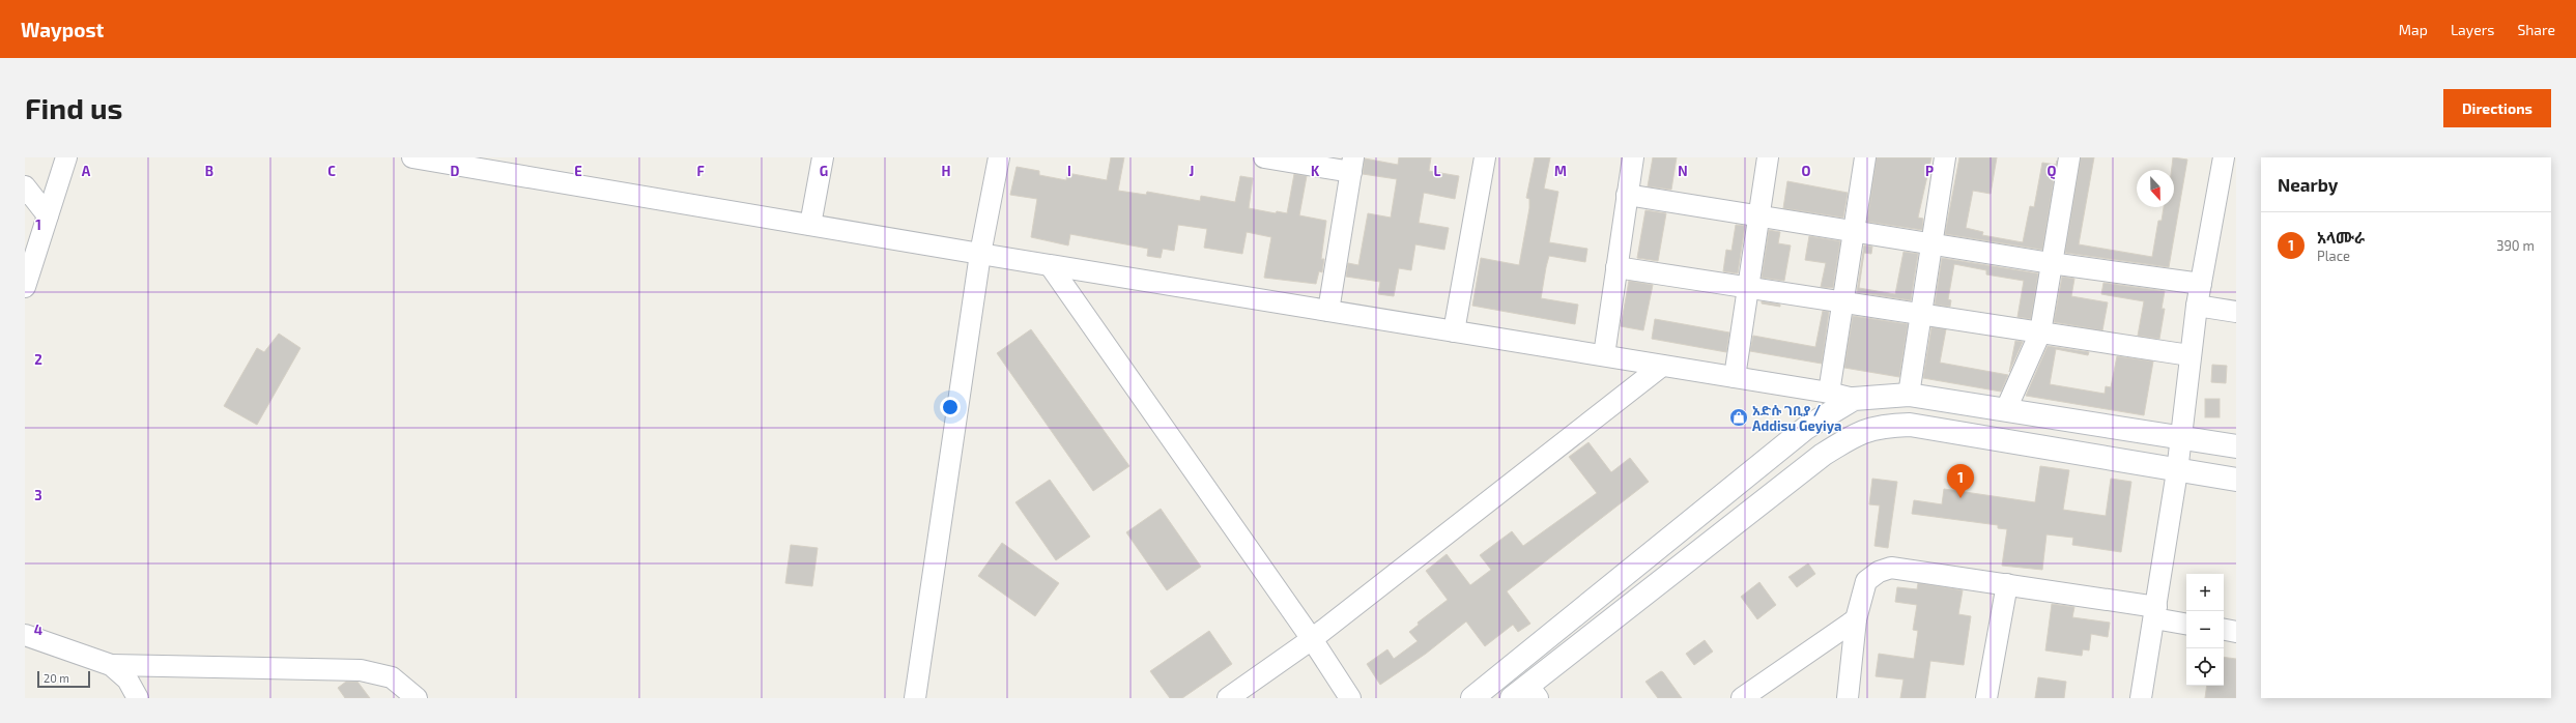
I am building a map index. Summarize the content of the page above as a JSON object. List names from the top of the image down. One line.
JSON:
{"places":{"shop":["አድሱ ገቢያ / Addisu Geyiya"]},"scale_bar":"20 m","north":"bottom","page":{"header":"Waypost","nav":["Map","Layers","Share"],"buttons":"Directions","title":"Find us","heading":"Nearby","list":[{"mark":"1","name":"አላሙራ","note":"Place","value":"390 m"}],"pins":"1","map_buttons":["+","−"],"scale":"20 m"},"grid":{"columns":["A","B","C","D","E","F","G","H","I","J","K","L","M","N","O","P","Q"],"rows":["1","2","3","4"]}}
